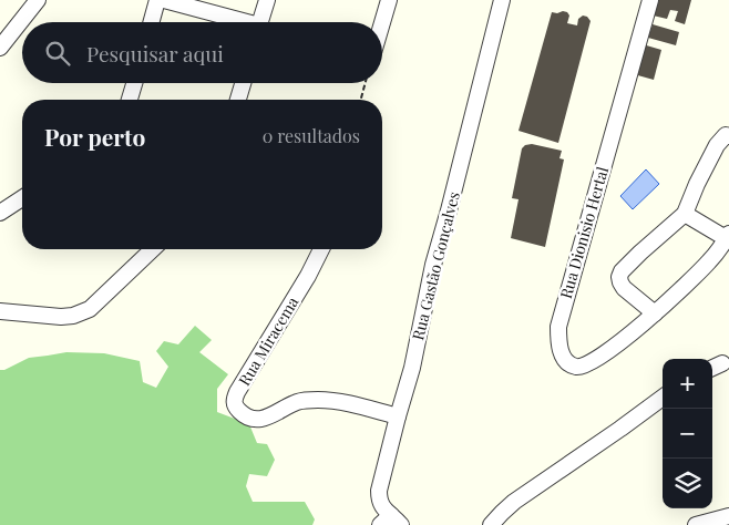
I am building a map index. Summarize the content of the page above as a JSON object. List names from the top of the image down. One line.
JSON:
{"streets":{"street":["Rua Dionisio Hertal","Rua Gastão Gonçalves","Rua Miracema"]},"crossings":[["Rua Gastão Gonçalves","Rua Miracema"]],"page":{"search":"Pesquisar aqui","heading":["Por perto","0 resultados"],"map_buttons":["+","−"]}}
